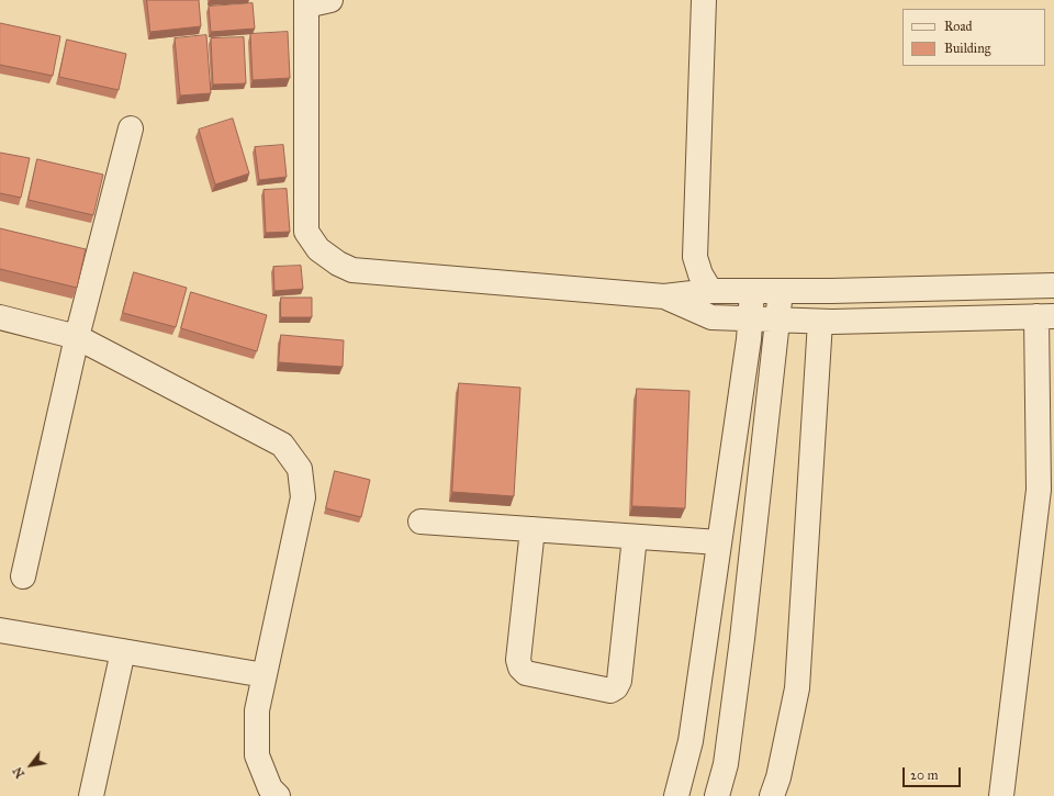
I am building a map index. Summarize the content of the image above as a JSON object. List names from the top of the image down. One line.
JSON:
{"legend":["Road","Building"],"scale_bar":"20 m","north":"bottom left"}
